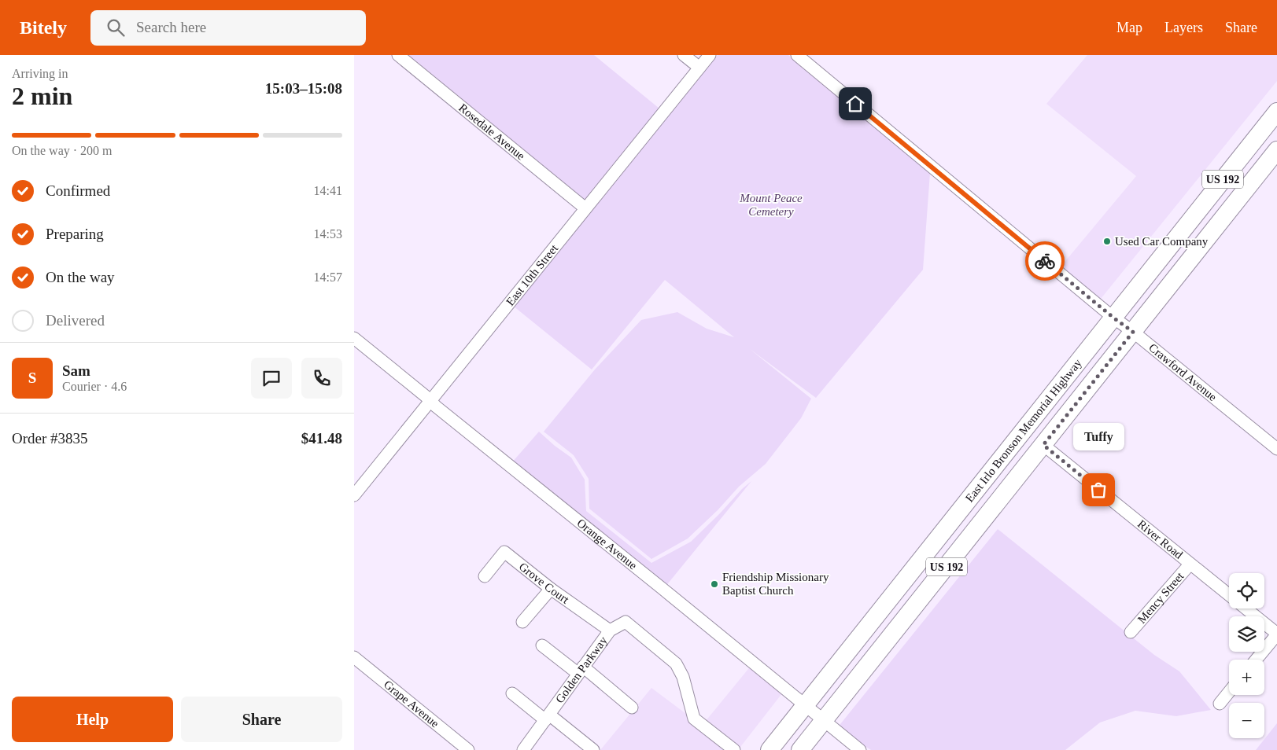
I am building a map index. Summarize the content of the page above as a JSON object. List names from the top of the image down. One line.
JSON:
{"streets":{"highway":["US 192","East Irlo Bronson Memorial Highway"],"street":["Rosedale Avenue","East 10th Street","Crawford Avenue","River Road","Orange Avenue","Grove Court","Mency Street","Golden Parkway","Grape Avenue"]},"crossings":[["Rosedale Avenue","East 10th Street"],["East 10th Street","Orange Avenue"],["Crawford Avenue","East Irlo Bronson Memorial Highway"],["East Irlo Bronson Memorial Highway","River Road"],["East Irlo Bronson Memorial Highway","Orange Avenue"],["River Road","Mency Street"],["Grove Court","Golden Parkway"]],"parks":["Mount Peace Cemetery"],"places":["Used Car Company","Tuffy","Friendship Missionary Baptist Church"],"page":{"header":"Bitely","search":"Search here","nav":["Map","Layers","Share"],"heading":["2 min","Arriving in","15:03–15:08"],"panel":["Sam","Courier · 4.6","Order #3835","$41.48"],"bar":"On the way · 200 m","list":[["Confirmed","14:41"],["Preparing","14:53"],["On the way","14:57"],"Delivered"],"round":"S","bubble":"Tuffy","map_buttons":["+","−"],"buttons":["Help","Share"]}}
